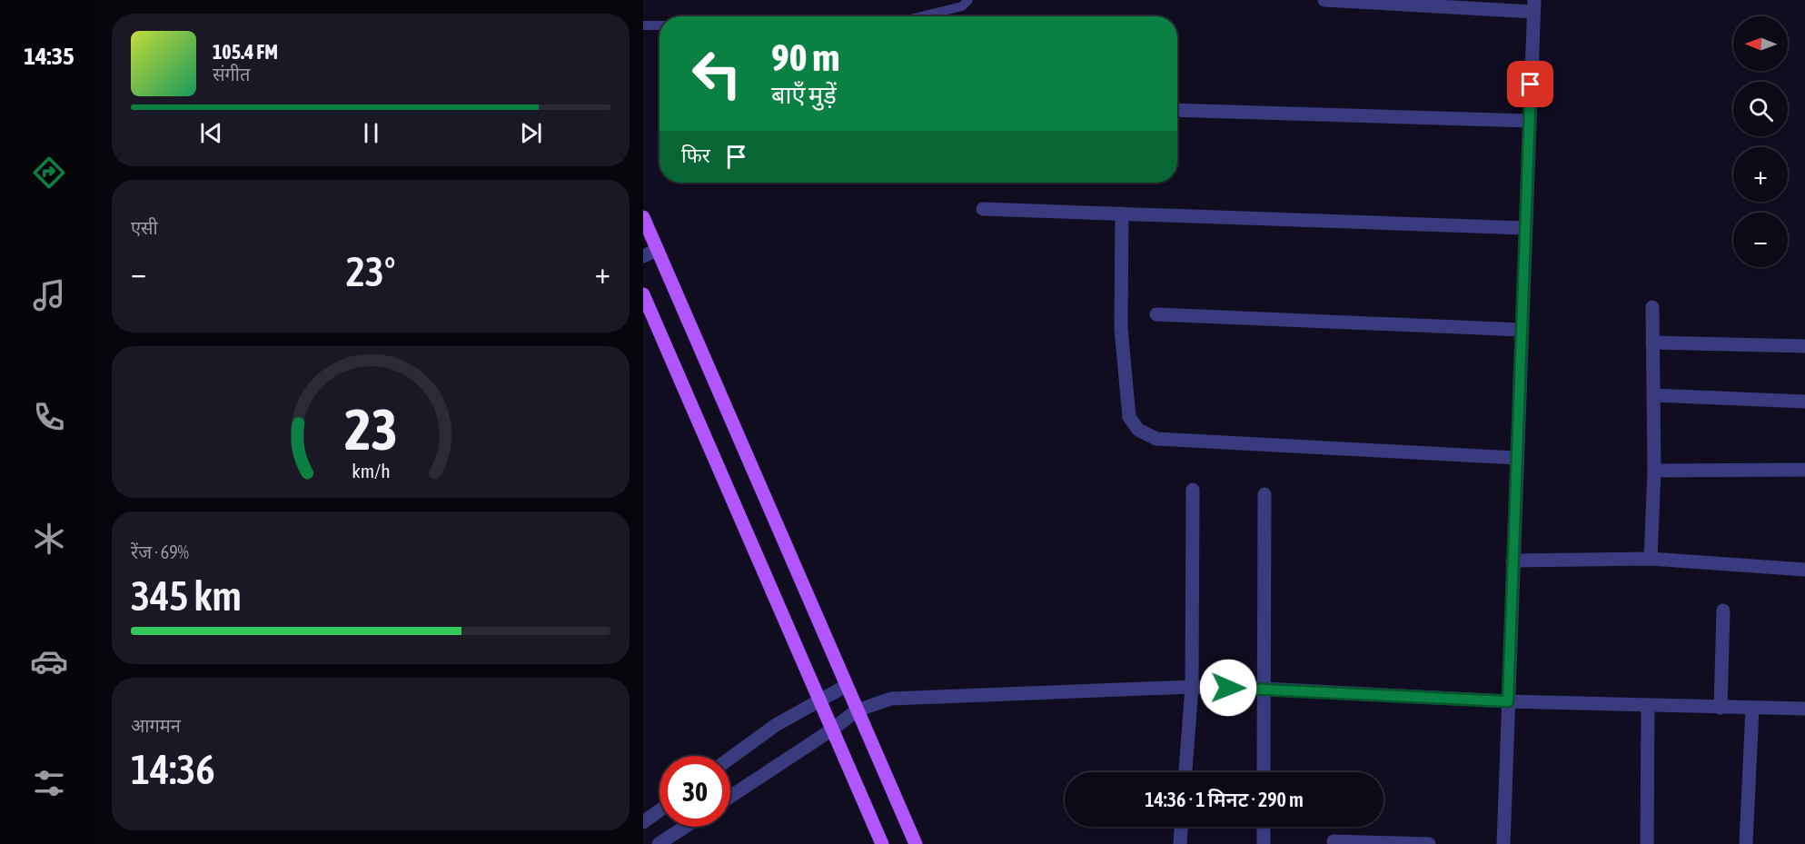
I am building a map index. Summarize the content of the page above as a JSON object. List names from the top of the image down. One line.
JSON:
{"north":"left","page":{"tabs":"14:35","map_buttons":["+","−"],"turn":["90 m","बाएँ मुड़ें"],"song":["105.4 FM","संगीत"],"then":"फिर","tile":["एसी",["रेंज · 69%","345 km"],["आगमन","14:36"]],"heat":["−","23°","+"],"limit":"30","trip":"14:36 · 1 मिनट · 290 m","gauge":["23","km/h"]}}
